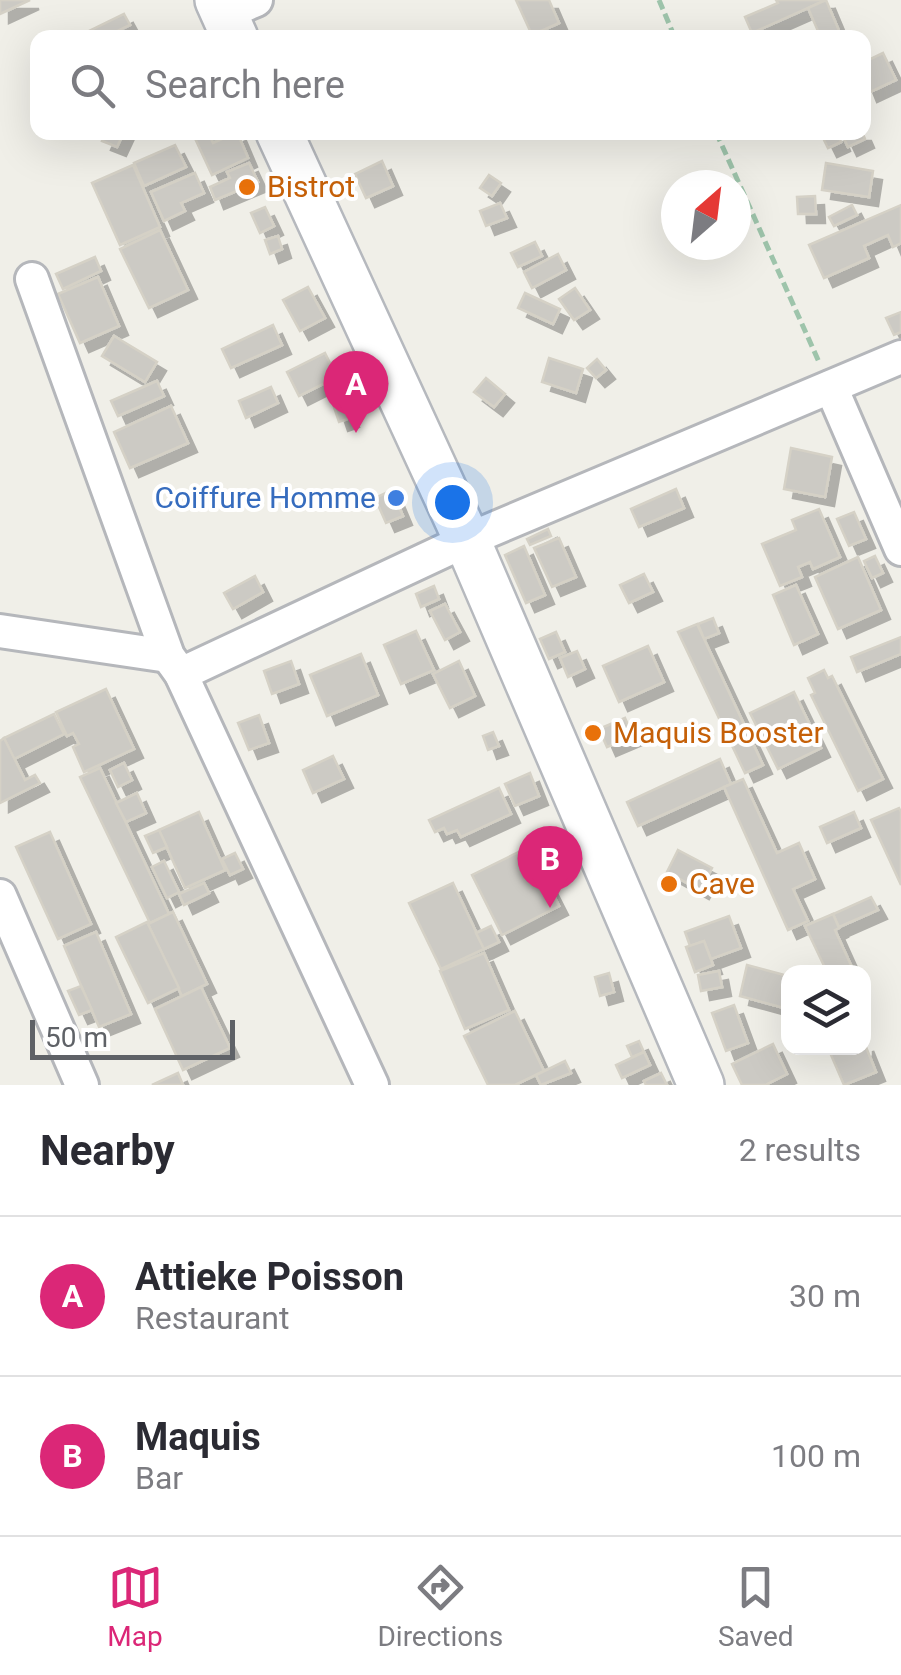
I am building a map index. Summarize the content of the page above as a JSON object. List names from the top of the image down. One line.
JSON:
{"places":["Bistrot","Coiffure Homme","Maquis Booster","Cave"],"scale_bar":"50 m","north":"top right","page":{"search":"Search here","pins":["A","B"],"scale":"50 m","heading":["Nearby","2 results"],"list":[{"mark":"A","name":"Attieke Poisson","note":"Restaurant","value":"30 m"},{"mark":"B","name":"Maquis","note":"Bar","value":"100 m"}],"nav":["Map","Directions","Saved"]}}
